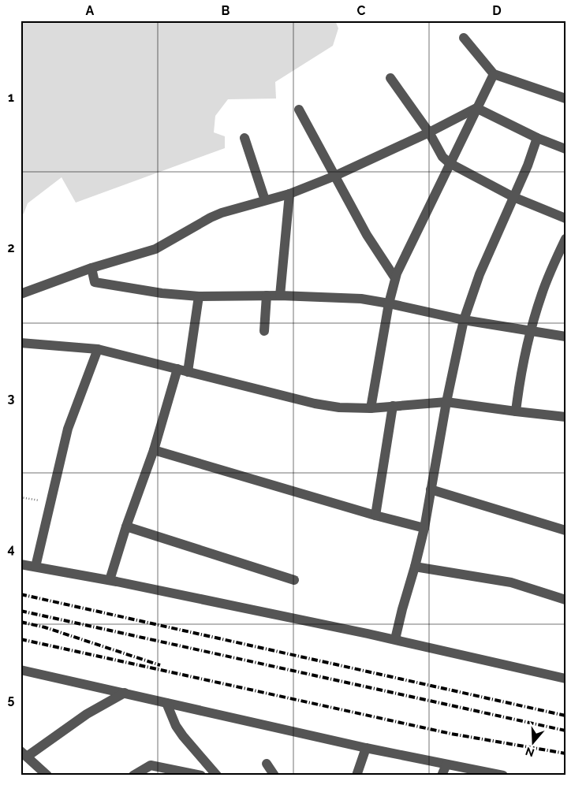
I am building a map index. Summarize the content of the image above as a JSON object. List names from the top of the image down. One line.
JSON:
{"north":"bottom","grid":{"columns":["A","B","C","D"],"rows":["1","2","3","4","5"]}}
